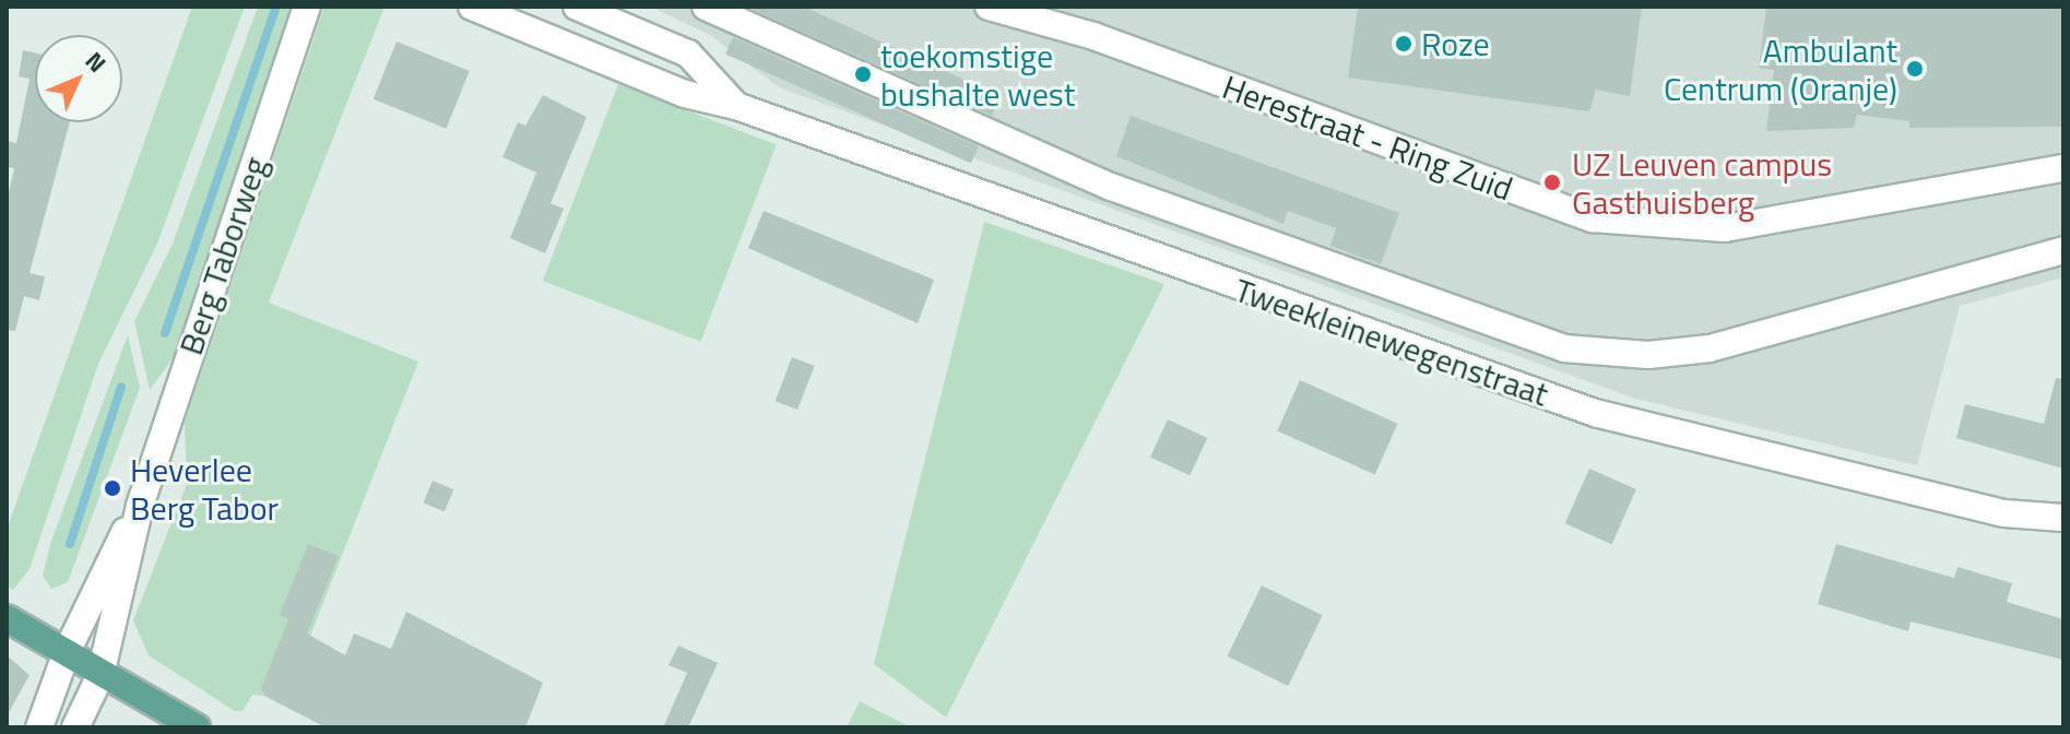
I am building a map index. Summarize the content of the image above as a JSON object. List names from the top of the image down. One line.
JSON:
{"streets":{"street":["Herestraat - Ring Zuid","Berg Taborweg","Tweekleinewegenstraat"]},"places":["Roze","Ambulant Centrum (Oranje)","toekomstige bushalte west","UZ Leuven campus Gasthuisberg","Heverlee Berg Tabor"],"north":"top right"}
